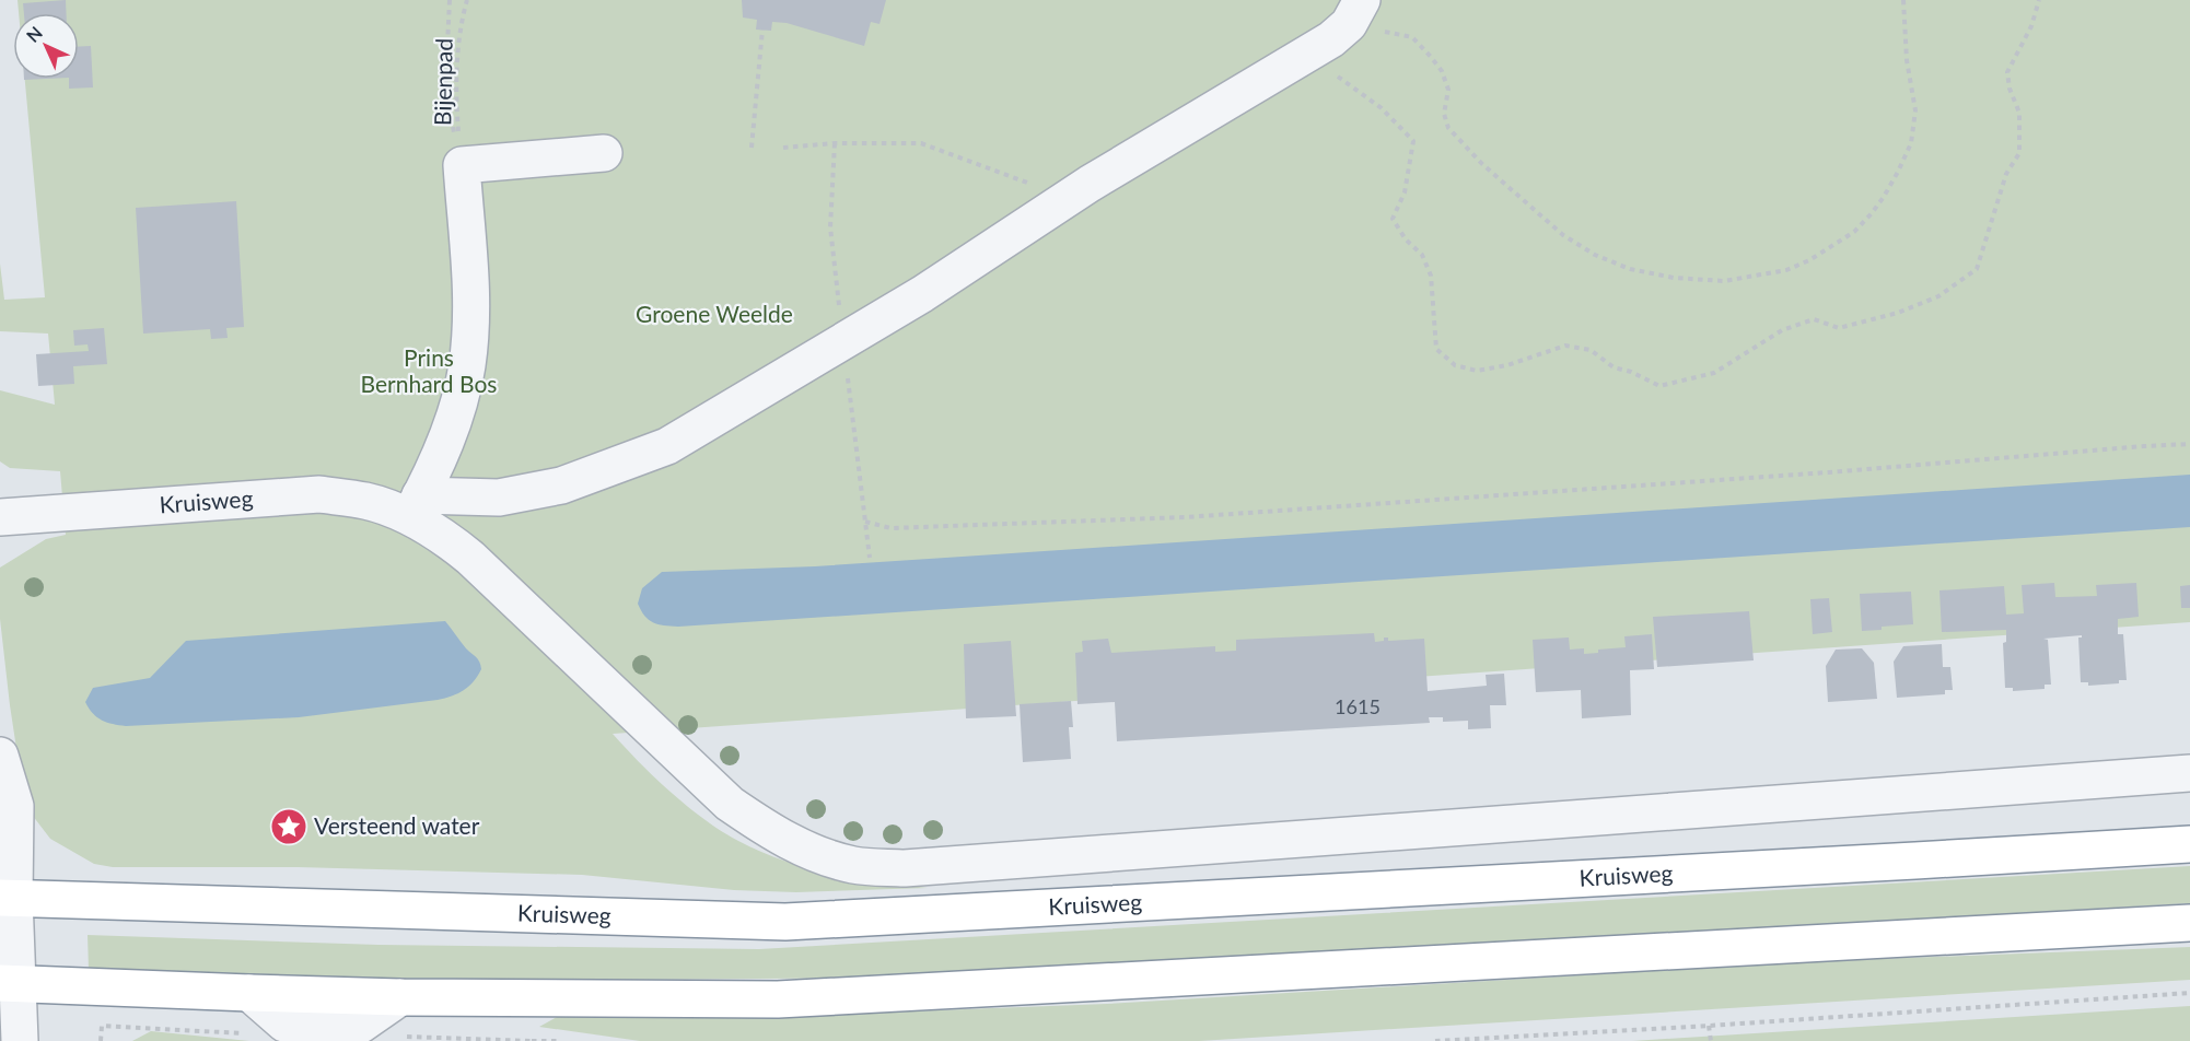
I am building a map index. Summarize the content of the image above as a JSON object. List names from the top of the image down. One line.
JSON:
{"streets":{"highway":["Kruisweg"],"path":["Bijenpad"]},"parks":["Groene Weelde","Prins Bernhard Bos"],"places":{"place":["Versteend water"]},"house_numbers":["1615"],"north":"top left"}
